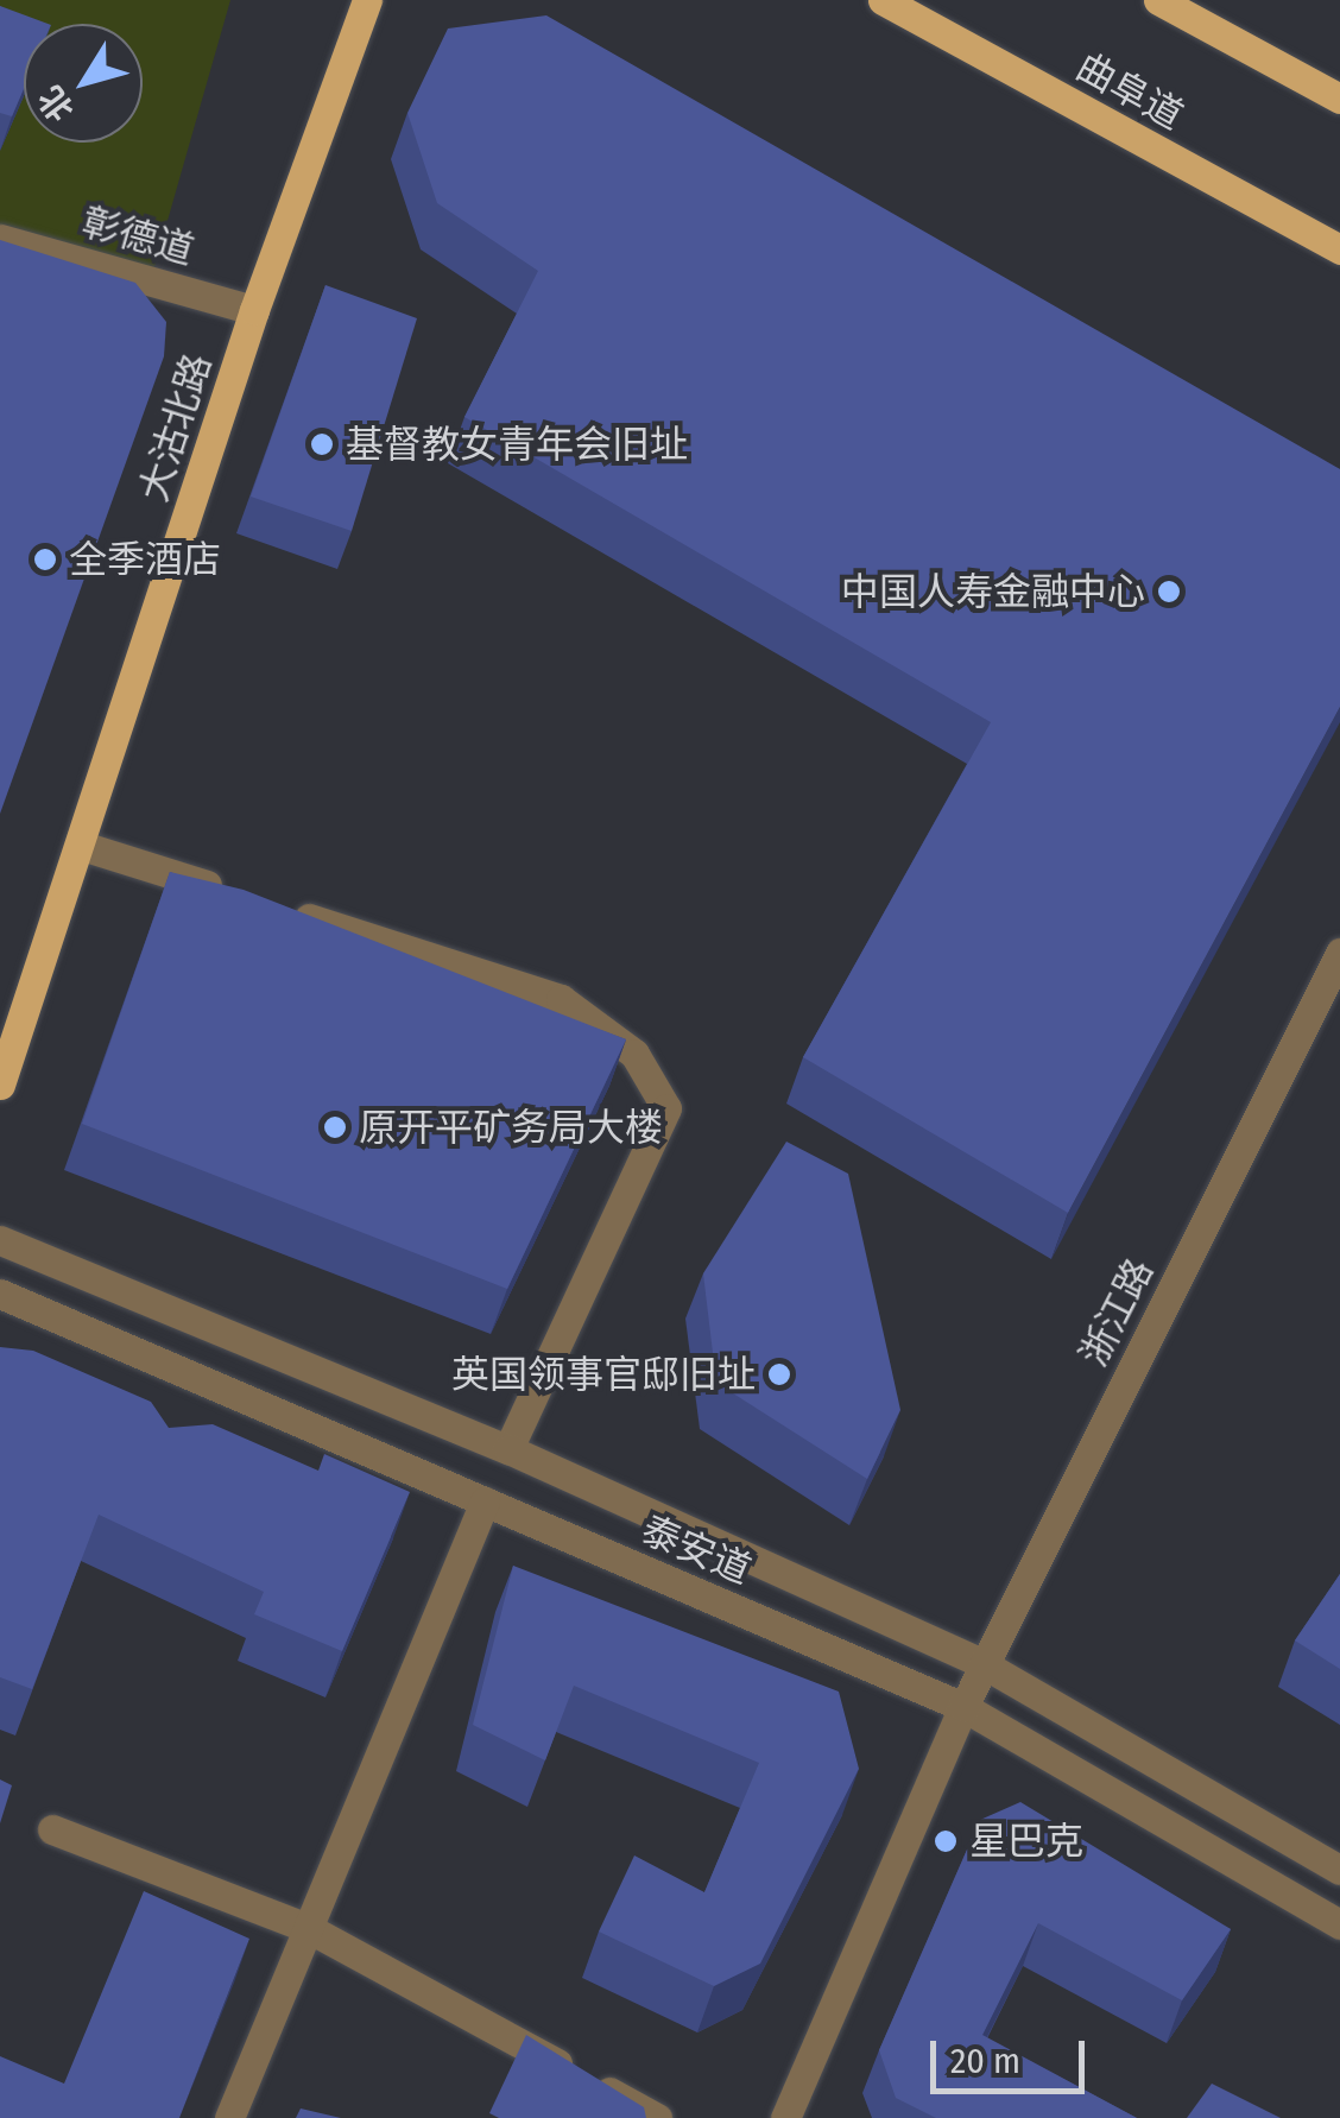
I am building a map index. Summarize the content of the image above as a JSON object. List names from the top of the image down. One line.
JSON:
{"streets":{"main road":["曲阜道","大沽北路"],"street":["彰德道","浙江路","泰安道"]},"crossings":[["彰德道","大沽北路"],["浙江路","泰安道"]],"places":["基督教女青年会旧址","全季酒店","中国人寿金融中心","原开平矿务局大楼","英国领事官邸旧址","星巴克"],"scale_bar":"20 m","north":"bottom left"}
